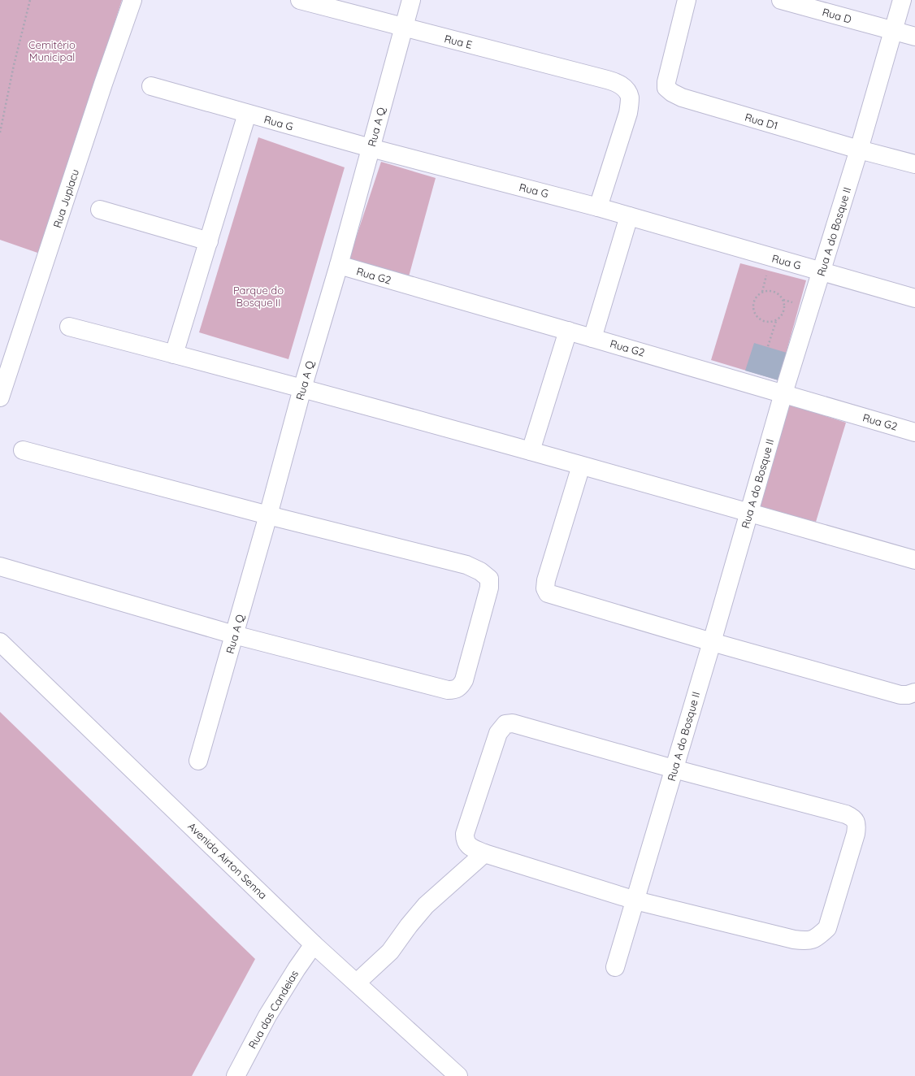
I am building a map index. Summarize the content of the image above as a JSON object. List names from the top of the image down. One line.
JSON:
{"streets":{"street":["Rua D","Rua E","Rua D1","Rua G","Rua A Q","Rua Jupiacu","Rua A do Bosque II","Rua G2","Avenida Airton Senna","Rua das Candeias"]},"crossings":[["Rua D","Rua A do Bosque II"],["Rua E","Rua G"],["Rua E","Rua A Q"],["Rua D1","Rua A do Bosque II"],["Rua G","Rua A Q"],["Rua G","Rua A do Bosque II"],["Rua A Q","Rua G2"],["Rua A do Bosque II","Rua G2"],["Avenida Airton Senna","Rua das Candeias"]],"parks":["Cemitério Municipal","Parque do Bosque II"]}
